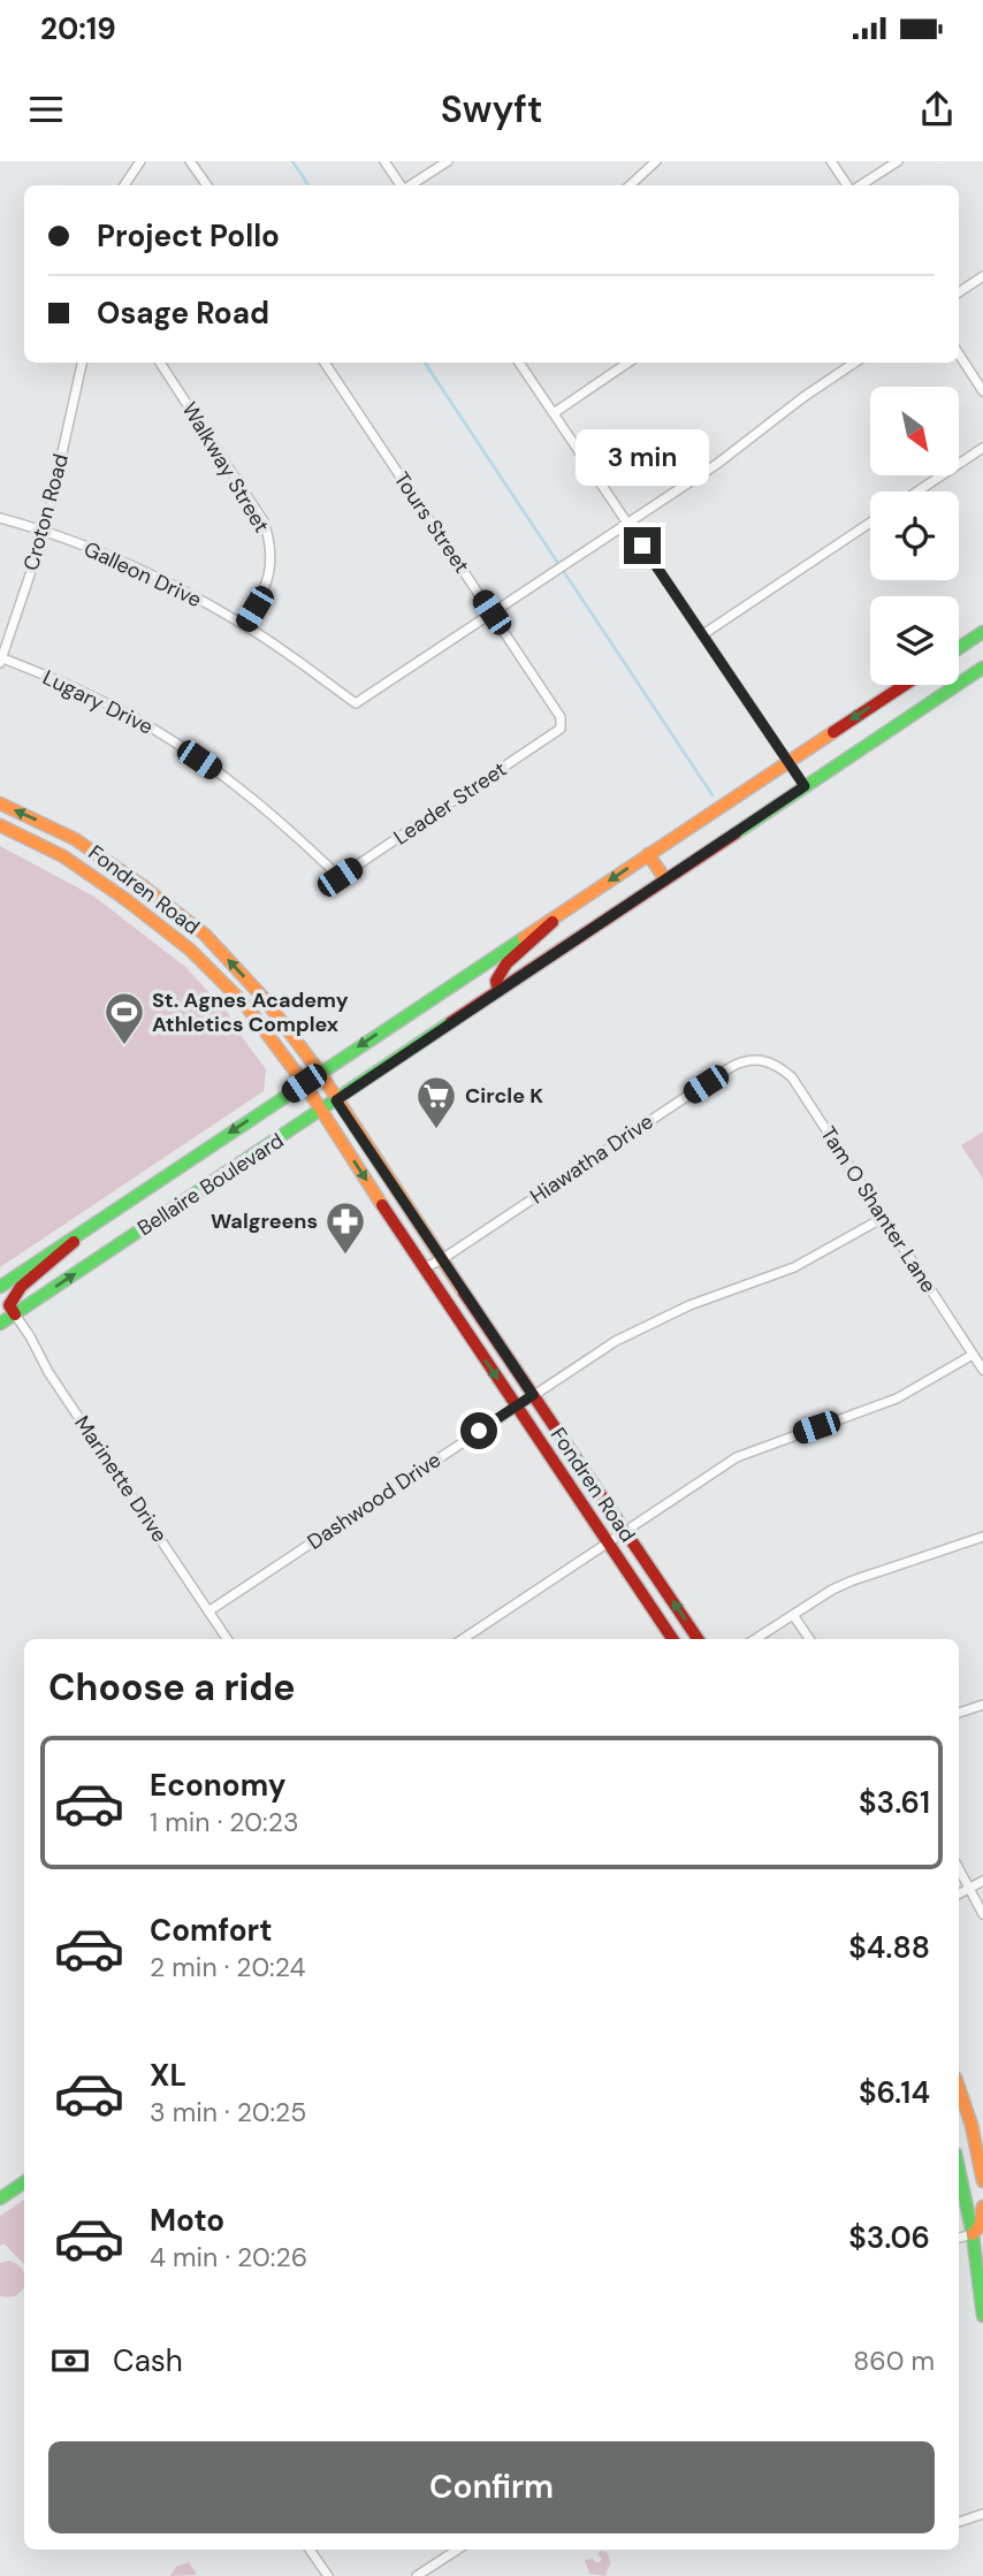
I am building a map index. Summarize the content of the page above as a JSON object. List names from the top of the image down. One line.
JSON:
{"streets":{"main road":["Fondren Road","Bellaire Boulevard"],"street":["Walkway Street","Croton Road","Tours Street","Galleon Drive","Lugary Drive","Leader Street","Hiawatha Drive","Tam O Shanter Lane","Marinette Drive","Dashwood Drive"]},"crossings":[["Walkway Street","Galleon Drive"],["Croton Road","Galleon Drive"],["Croton Road","Lugary Drive"],["Tours Street","Galleon Drive"],["Tours Street","Leader Street"],["Lugary Drive","Leader Street"],["Fondren Road","Hiawatha Drive"],["Fondren Road","Bellaire Boulevard"],["Fondren Road","Dashwood Drive"],["Hiawatha Drive","Tam O Shanter Lane"],["Bellaire Boulevard","Marinette Drive"],["Tam O Shanter Lane","Dashwood Drive"],["Marinette Drive","Dashwood Drive"]],"places":{"sports":["St. Agnes Academy Athletics Complex"],"supermarket":["Circle K"],"pharmacy":["Walgreens"]},"north":"bottom right","page":{"status":"20:19","header":"Swyft","banner":["Project Pollo","Osage Road"],"bubble":"3 min","heading":"Choose a ride","list":[{"name":"Economy","note":"1 min · 20:23","value":"$3.61"},{"name":"Comfort","note":"2 min · 20:24","value":"$4.88"},{"name":"XL","note":"3 min · 20:25","value":"$6.14"},{"name":"Moto","note":"4 min · 20:26","value":"$3.06"}],"pay":["Cash","860 m"],"buttons":"Confirm"}}
